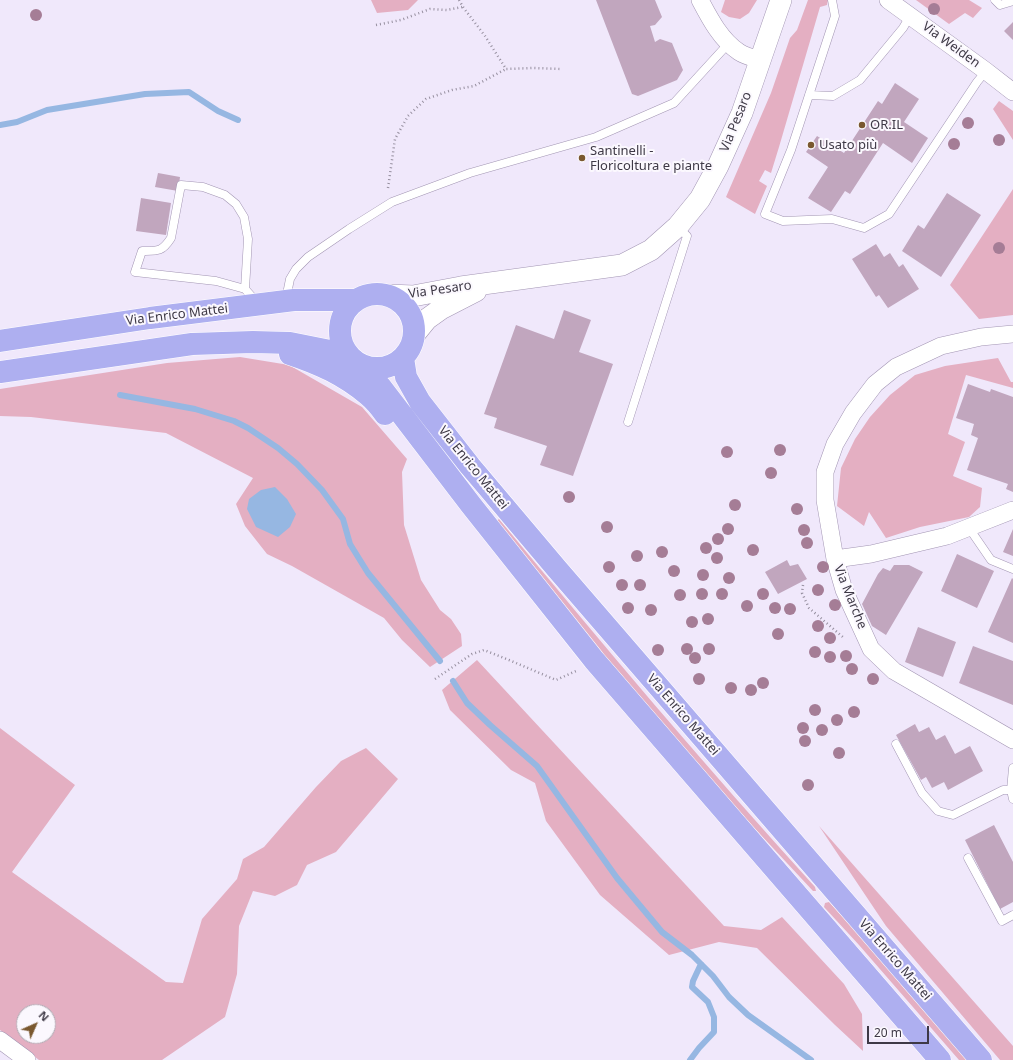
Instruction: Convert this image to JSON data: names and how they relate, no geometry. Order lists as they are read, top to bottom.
{
  "streets": {
    "main road": ["Via Enrico Mattei"],
    "street": ["Via Weiden", "Via Pesaro", "Via Marche"]
  },
  "crossings": [
    ["Via Pesaro", "Via Enrico Mattei"]
  ],
  "places": ["OR.IL", "Usato più", "Santinelli - Floricoltura e piante"],
  "scale_bar": "20 m",
  "north": "top right"
}
